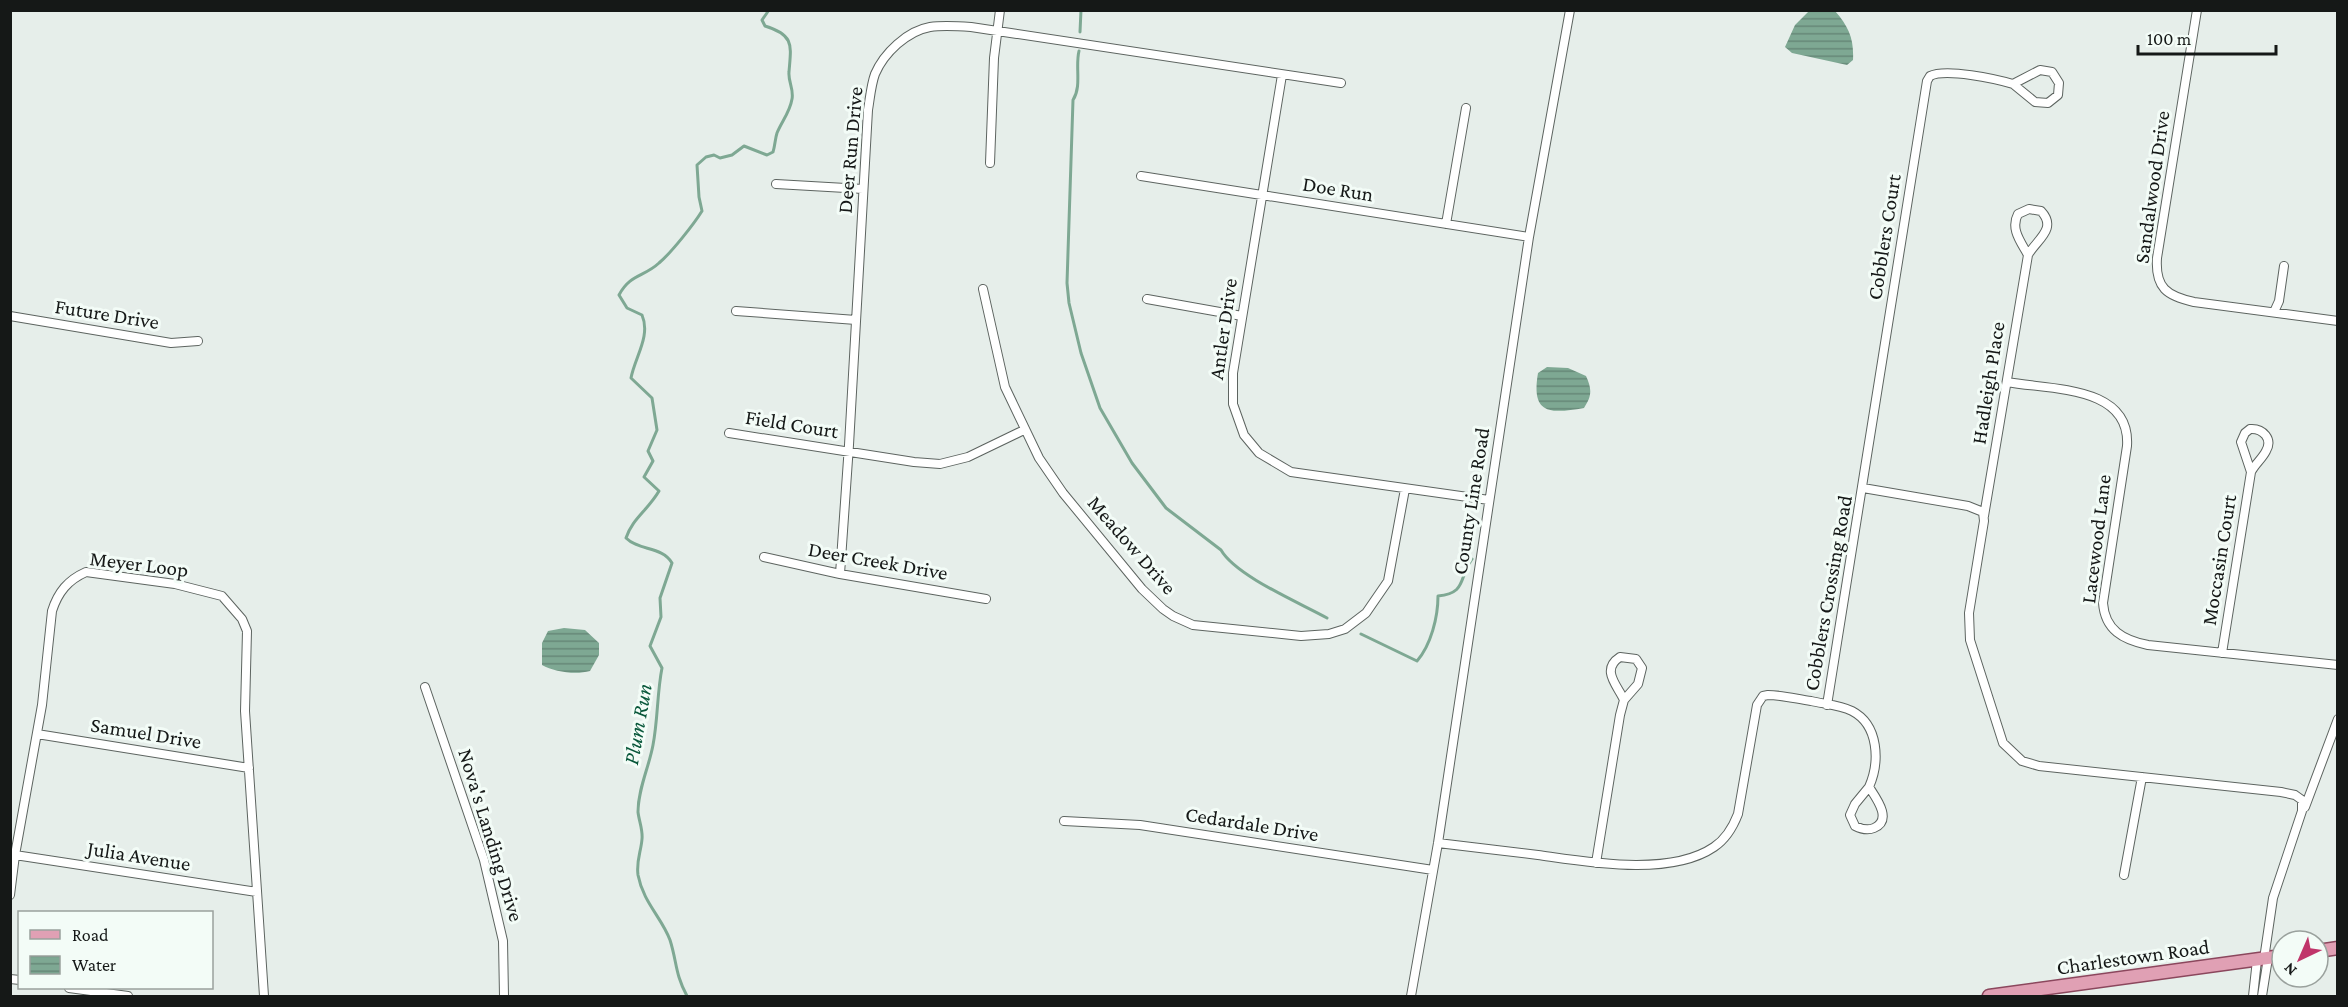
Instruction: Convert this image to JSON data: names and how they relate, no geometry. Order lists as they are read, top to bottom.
{
  "streets": {
    "main road": ["Charlestown Road"],
    "street": [
      "Deer Run Drive",
      "Sandalwood Drive",
      "Doe Run",
      "Cobblers Court",
      "Future Drive",
      "Antler Drive",
      "Hadleigh Place",
      "Field Court",
      "County Line Road",
      "Lacewood Lane",
      "Meadow Drive",
      "Moccasin Court",
      "Deer Creek Drive",
      "Meyer Loop",
      "Cobblers Crossing Road",
      "Samuel Drive",
      "Cedardale Drive",
      "Nova's Landing Drive",
      "Julia Avenue"
    ]
  },
  "crossings": [
    ["Deer Run Drive", "Antler Drive"],
    ["Deer Run Drive", "Field Court"],
    ["Deer Run Drive", "Deer Creek Drive"],
    ["Doe Run", "Antler Drive"],
    ["Doe Run", "County Line Road"],
    ["Cobblers Court", "Cobblers Crossing Road"],
    ["Antler Drive", "County Line Road"],
    ["Antler Drive", "Meadow Drive"],
    ["Hadleigh Place", "Lacewood Lane"],
    ["Hadleigh Place", "Cobblers Crossing Road"],
    ["Field Court", "Meadow Drive"],
    ["County Line Road", "Cobblers Crossing Road"],
    ["County Line Road", "Cedardale Drive"],
    ["Lacewood Lane", "Moccasin Court"],
    ["Meyer Loop", "Samuel Drive"],
    ["Meyer Loop", "Julia Avenue"]
  ],
  "water": ["Plum Run"],
  "legend": ["Road", "Water"],
  "scale_bar": "100 m",
  "north": "bottom left"
}
